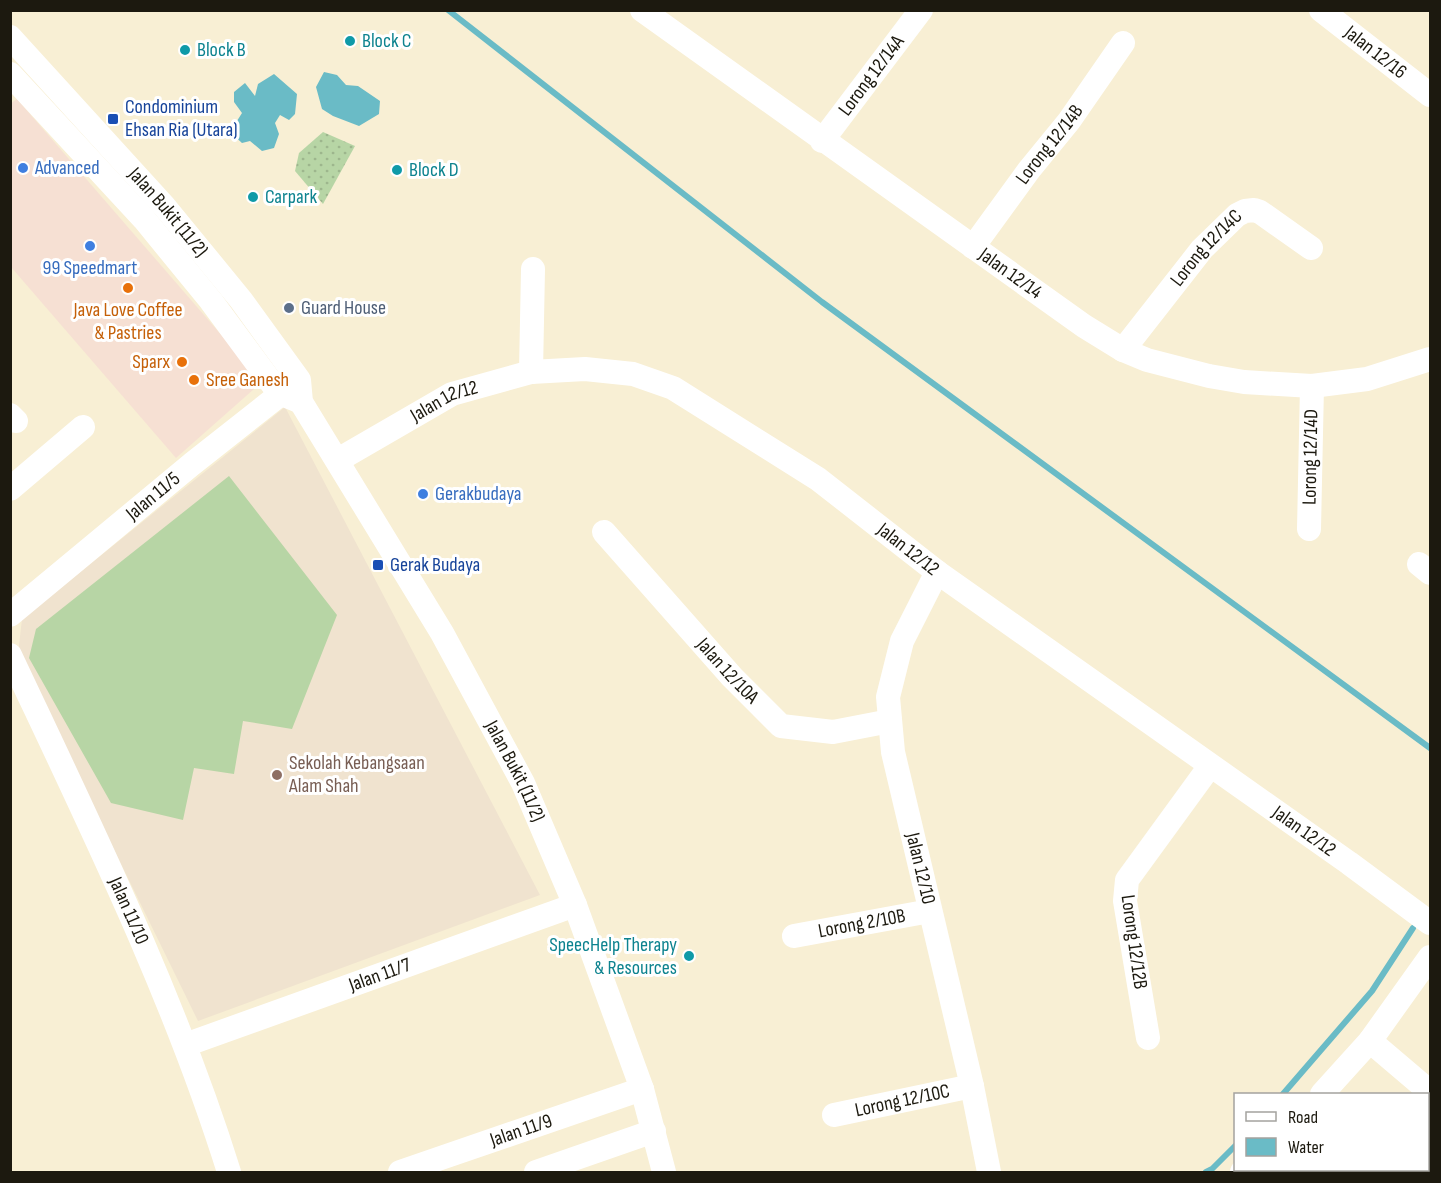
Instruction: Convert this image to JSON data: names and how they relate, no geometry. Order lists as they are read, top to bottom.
{
  "streets": {
    "street": [
      "Jalan 12/16",
      "Lorong 12/14A",
      "Lorong 12/14B",
      "Jalan Bukit (11/2)",
      "Lorong 12/14C",
      "Jalan 12/14",
      "Jalan 12/12",
      "Lorong 12/14D",
      "Jalan 11/5",
      "Jalan 12/10A",
      "Jalan 12/10",
      "Jalan 11/10",
      "Lorong 2/10B",
      "Lorong 12/12B",
      "Jalan 11/7",
      "Lorong 12/10C",
      "Jalan 11/9"
    ]
  },
  "crossings": [
    ["Lorong 12/14A", "Jalan 12/14"],
    ["Lorong 12/14B", "Jalan 12/14"],
    ["Jalan Bukit (11/2)", "Jalan 12/12"],
    ["Jalan Bukit (11/2)", "Jalan 11/5"],
    ["Jalan Bukit (11/2)", "Jalan 11/7"],
    ["Jalan Bukit (11/2)", "Jalan 11/9"],
    ["Lorong 12/14C", "Jalan 12/14"],
    ["Jalan 12/14", "Lorong 12/14D"],
    ["Jalan 12/12", "Jalan 12/10"],
    ["Jalan 12/12", "Lorong 12/12B"],
    ["Jalan 12/10A", "Jalan 12/10"],
    ["Jalan 12/10", "Lorong 2/10B"],
    ["Jalan 12/10", "Lorong 12/10C"],
    ["Jalan 11/10", "Jalan 11/7"]
  ],
  "places": {
    "other": [
      "Block C",
      "Block B",
      "Advanced",
      "Block D",
      "Carpark",
      "99 Speedmart",
      "Java Love Coffee & Pastries",
      "Guard House",
      "Sparx",
      "Sree Ganesh",
      "Gerakbudaya",
      "Sekolah Kebangsaan Alam Shah",
      "SpeecHelp Therapy & Resources"
    ],
    "transit": ["Condominium Ehsan Ria (Utara)", "Gerak Budaya"]
  },
  "legend": ["Road", "Water"]
}
